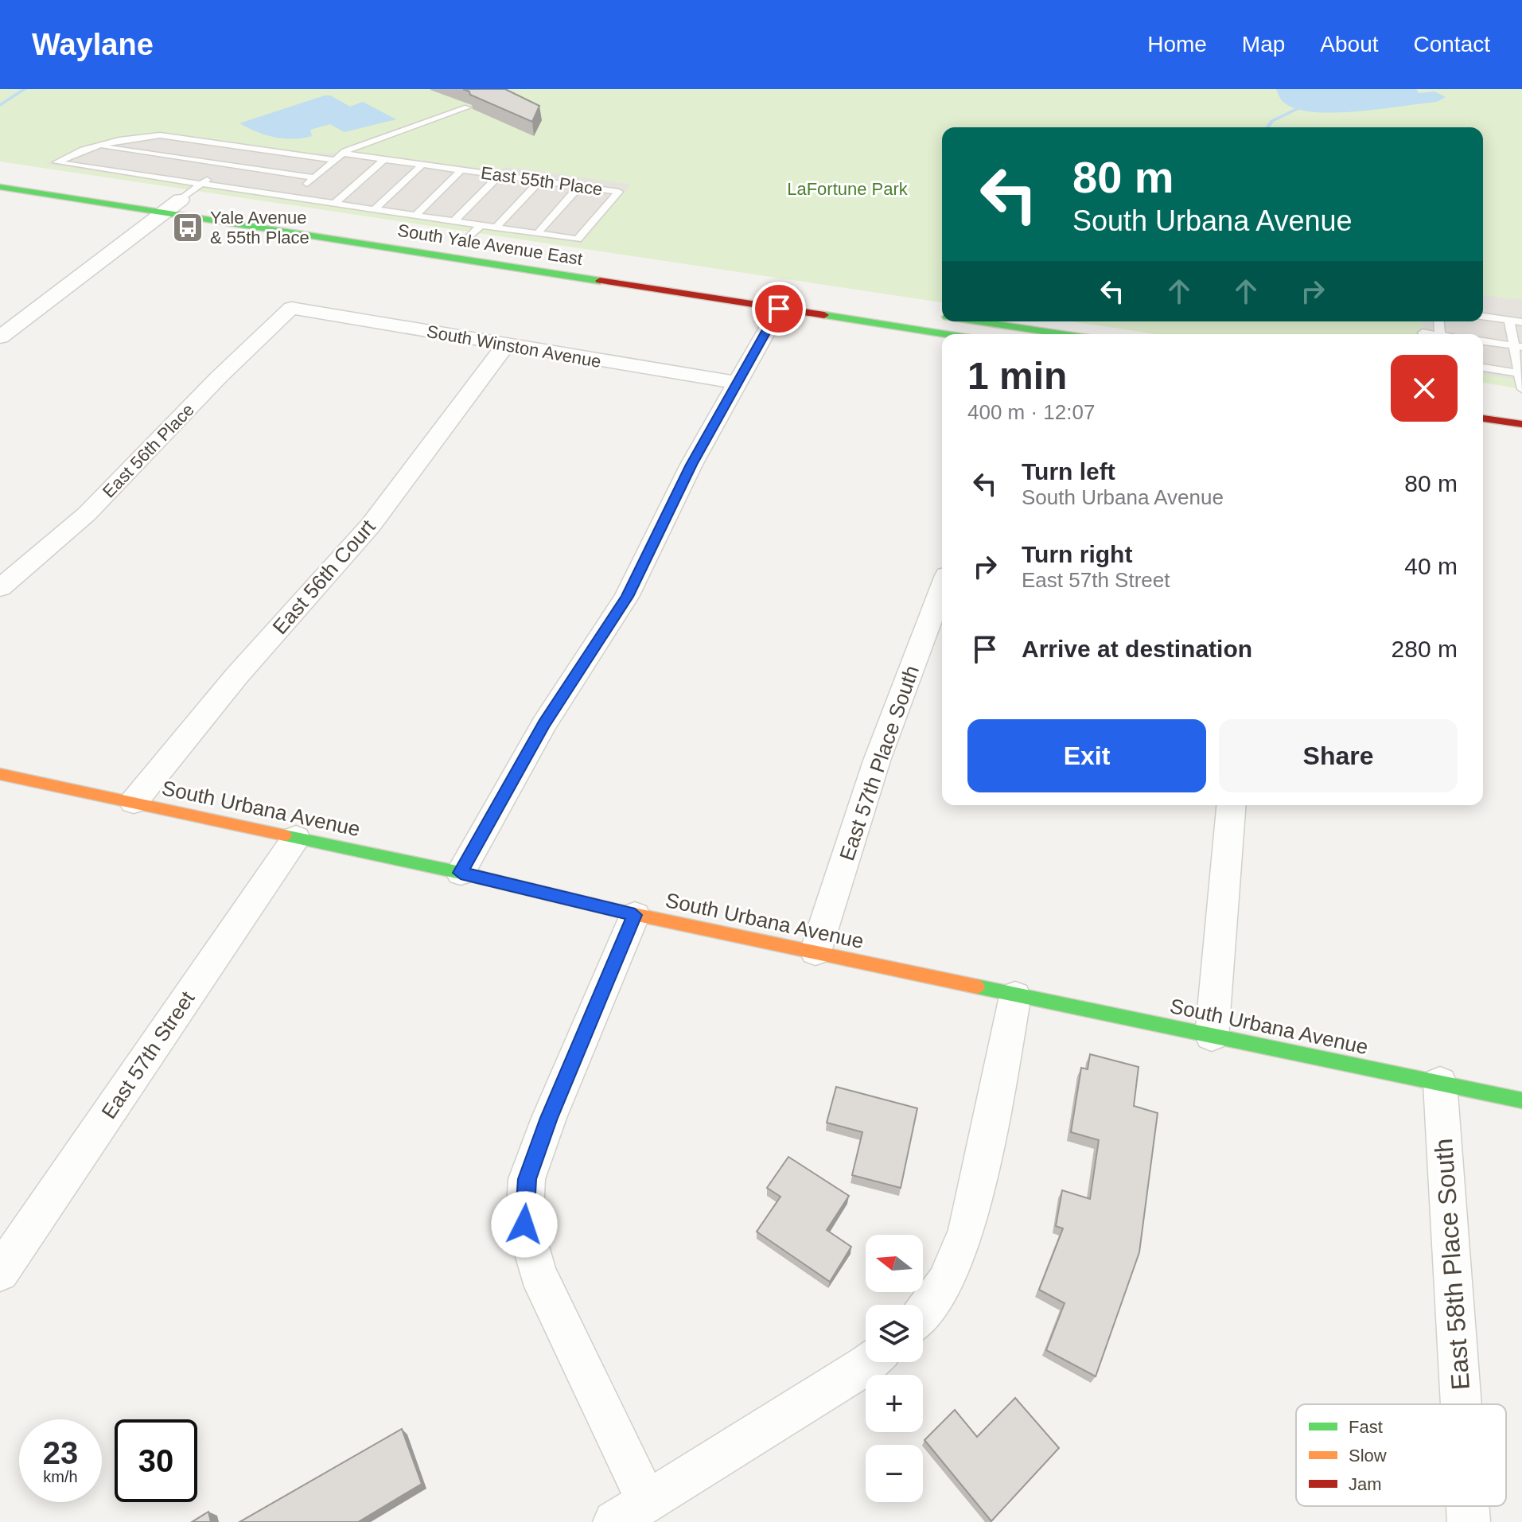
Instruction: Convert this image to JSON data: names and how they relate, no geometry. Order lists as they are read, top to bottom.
{
  "streets": {
    "main road": ["South Yale Avenue East", "South Urbana Avenue"],
    "street": [
      "South Winston Avenue",
      "East 56th Place",
      "East 56th Court",
      "East 57th Place South",
      "East 57th Street",
      "East 58th Place South"
    ],
    "lane": ["East 55th Place"]
  },
  "crossings": [
    ["South Winston Avenue", "East 56th Place"],
    ["South Winston Avenue", "East 56th Court"],
    ["East 56th Court", "South Urbana Avenue"],
    ["East 57th Place South", "South Urbana Avenue"],
    ["South Urbana Avenue", "East 57th Street"],
    ["South Urbana Avenue", "East 58th Place South"]
  ],
  "parks": ["LaFortune Park"],
  "places": {
    "bus stop": ["Yale Avenue & 55th Place"]
  },
  "legend": ["Fast", "Slow", "Jam"],
  "north": "left",
  "page": {
    "header": "Waylane",
    "nav": [
      "Home",
      "Map",
      "About",
      "Contact"
    ],
    "turn": ["80 m", "South Urbana Avenue"],
    "heading": ["1 min", "400 m · 12:07"],
    "list": [
      {
        "name": "Turn left",
        "note": "South Urbana Avenue",
        "value": "80 m"
      },
      {
        "name": "Turn right",
        "note": "East 57th Street",
        "value": "40 m"
      },
      {
        "name": "Arrive at destination",
        "value": "280 m"
      }
    ],
    "buttons": ["Exit", "Share"],
    "map_buttons": ["+", "−"],
    "speed": "23 km/h",
    "limit": "30"
  }
}
